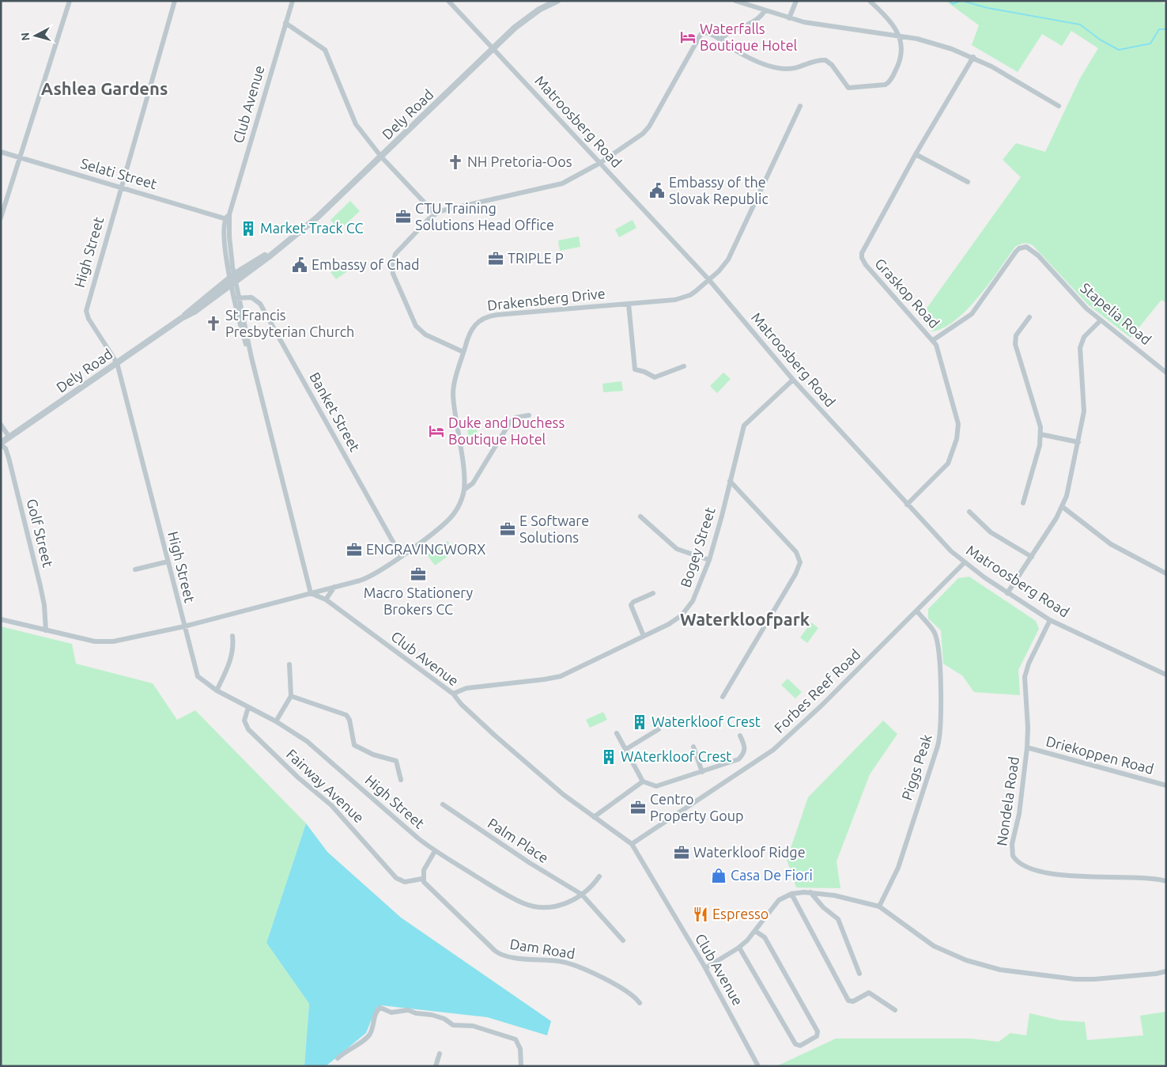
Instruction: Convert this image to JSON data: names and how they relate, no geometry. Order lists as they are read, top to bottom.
{
  "streets": {
    "street": [
      "Club Avenue",
      "Dely Road",
      "Matroosberg Road",
      "Selati Street",
      "High Street",
      "Graskop Road",
      "Drakensberg Drive",
      "Stapelia Road",
      "Banket Street",
      "Golf Street",
      "Bogey Street",
      "Forbes Reef Road",
      "Driekoppen Road",
      "Piggs Peak",
      "Fairway Avenue",
      "Nondela Road",
      "Palm Place",
      "Dam Road"
    ]
  },
  "crossings": [
    ["Club Avenue", "Dely Road"],
    ["Club Avenue", "Selati Street"],
    ["Club Avenue", "Drakensberg Drive"],
    ["Club Avenue", "Banket Street"],
    ["Club Avenue", "Bogey Street"],
    ["Club Avenue", "Forbes Reef Road"],
    ["Dely Road", "Matroosberg Road"],
    ["Dely Road", "High Street"],
    ["Dely Road", "Golf Street"],
    ["Matroosberg Road", "Graskop Road"],
    ["Matroosberg Road", "Drakensberg Drive"],
    ["Matroosberg Road", "Bogey Street"],
    ["Matroosberg Road", "Forbes Reef Road"],
    ["Matroosberg Road", "Nondela Road"],
    ["Selati Street", "High Street"],
    ["High Street", "Drakensberg Drive"],
    ["High Street", "Fairway Avenue"],
    ["High Street", "Palm Place"],
    ["Graskop Road", "Stapelia Road"],
    ["Drakensberg Drive", "Banket Street"],
    ["Drakensberg Drive", "Golf Street"],
    ["Forbes Reef Road", "Piggs Peak"],
    ["Driekoppen Road", "Nondela Road"],
    ["Fairway Avenue", "Dam Road"]
  ],
  "districts": ["Ashlea Gardens", "Waterkloofpark"],
  "places": {
    "hotel": ["Waterfalls Boutique Hotel", "Duke and Duchess Boutique Hotel"],
    "church": ["NH Pretoria-Oos", "St Francis Presbyterian Church"],
    "public building": ["Embassy of the Slovak Republic", "Embassy of Chad"],
    "office": [
      "CTU Training Solutions Head Office",
      "TRIPLE P",
      "E Software Solutions",
      "ENGRAVINGWORX",
      "Macro Stationery Brokers CC",
      "Centro Property Goup",
      "Waterkloof Ridge"
    ],
    "building": ["Market Track CC", "Waterkloof Crest", "WAterkloof Crest"],
    "shop": ["Casa De Fiori"],
    "restaurant": ["Espresso"]
  },
  "north": "left"
}
